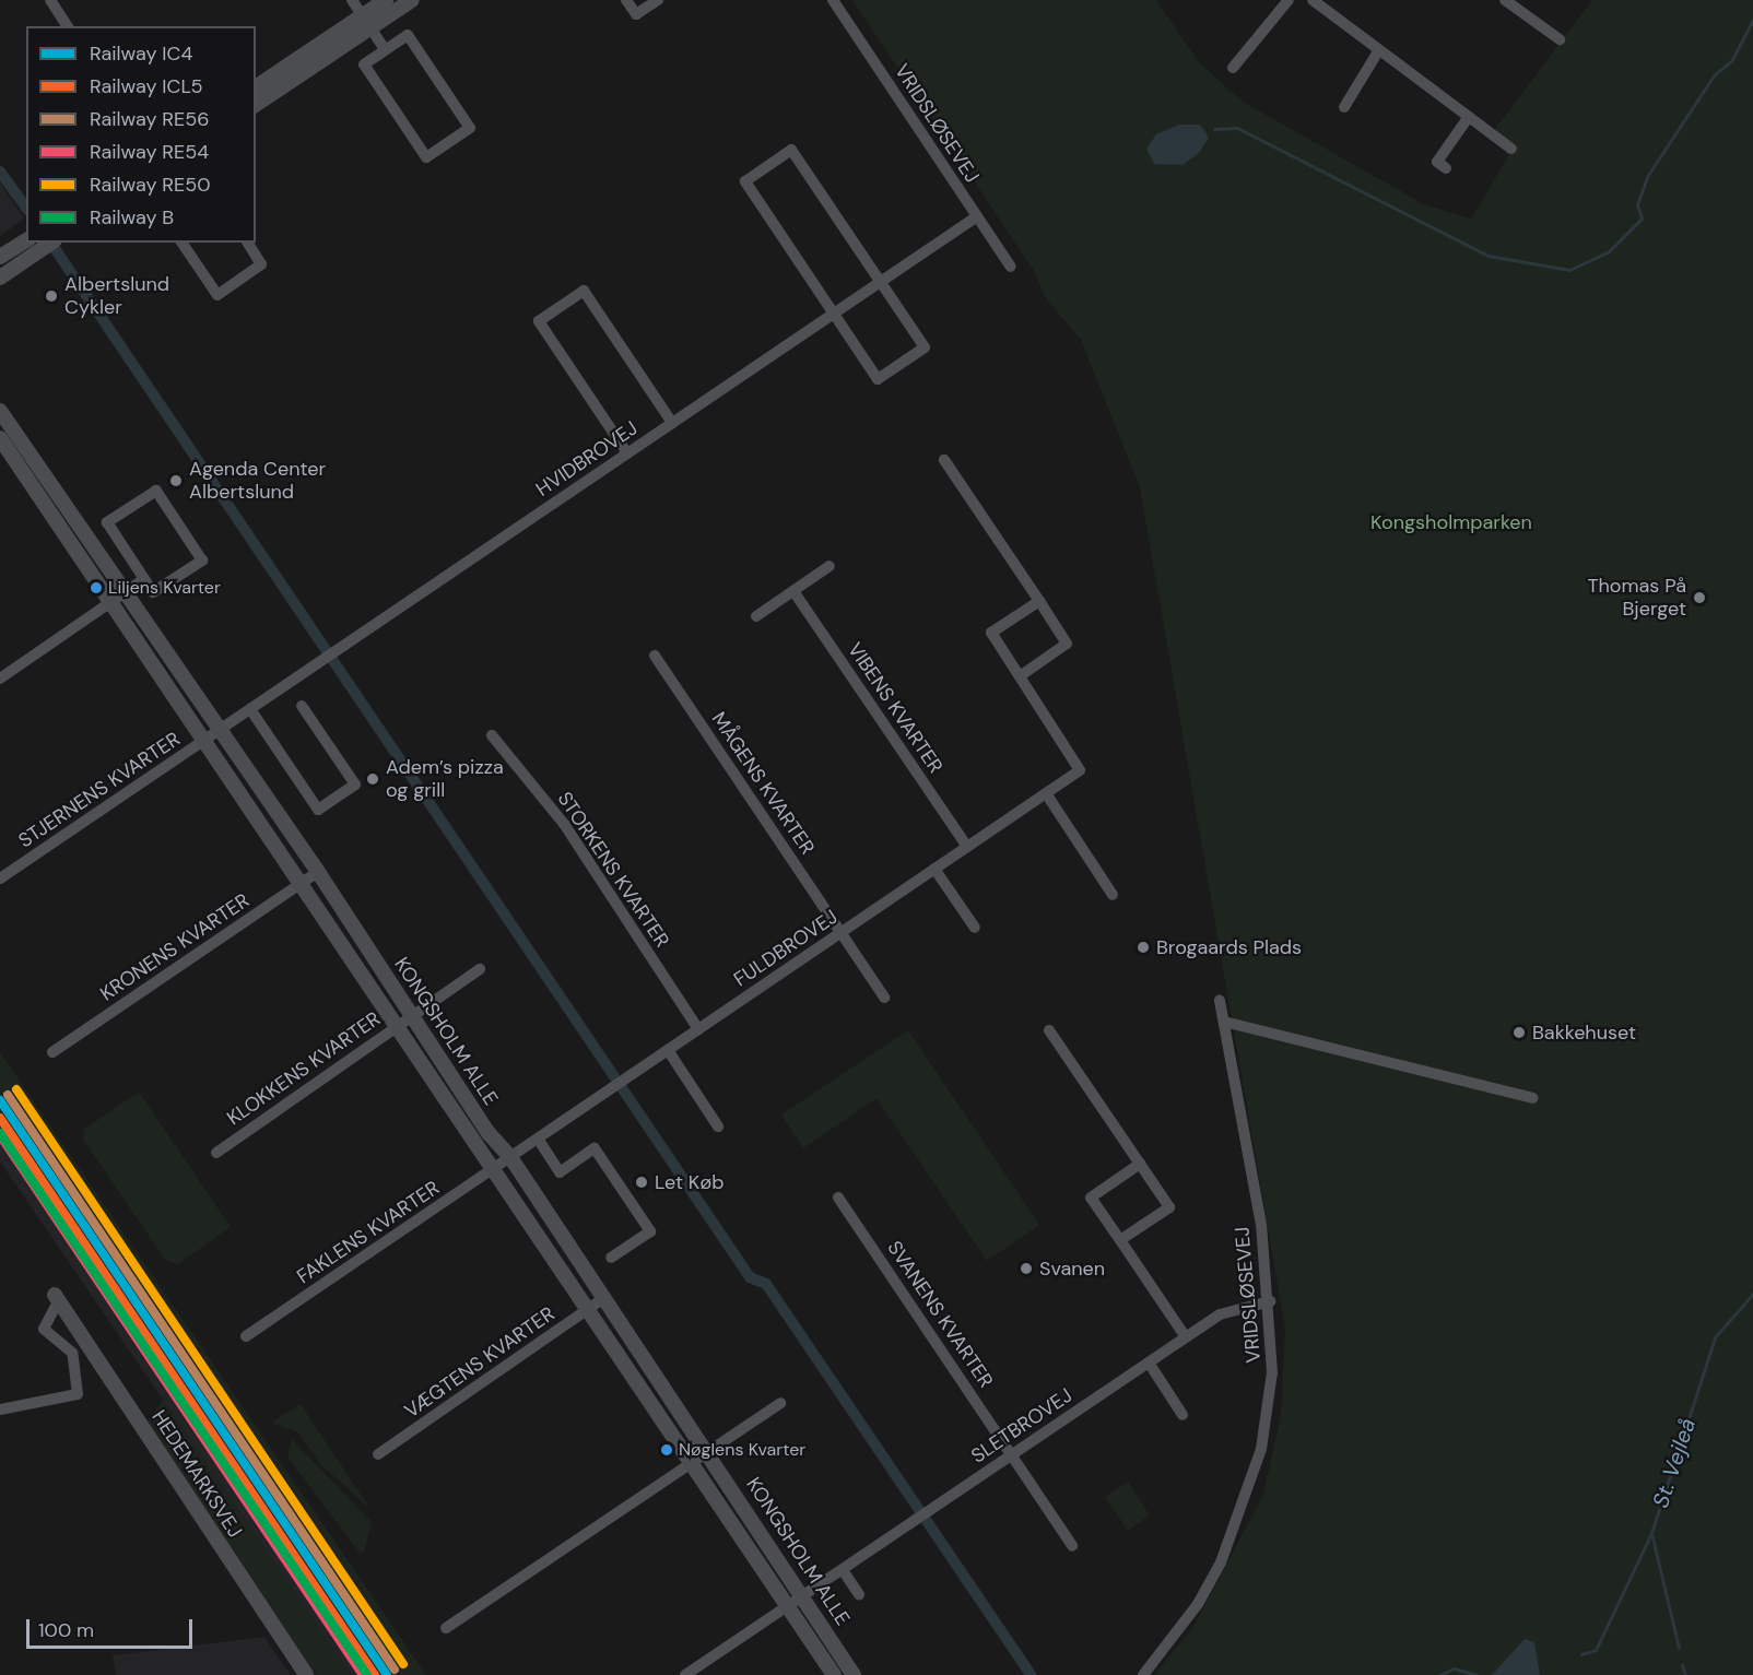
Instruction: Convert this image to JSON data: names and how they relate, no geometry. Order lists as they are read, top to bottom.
{
  "streets": {
    "street": [
      "VRIDSLØSEVEJ",
      "HVIDBROVEJ",
      "VIBENS KVARTER",
      "MÅGENS KVARTER",
      "STJERNENS KVARTER",
      "STORKENS KVARTER",
      "KRONENS KVARTER",
      "FULDBROVEJ",
      "KONGSHOLM ALLE",
      "KLOKKENS KVARTER",
      "FAKLENS KVARTER",
      "SVANENS KVARTER",
      "VÆGTENS KVARTER",
      "SLETBROVEJ",
      "HEDEMARKSVEJ"
    ]
  },
  "crossings": [
    ["VRIDSLØSEVEJ", "HVIDBROVEJ"],
    ["VRIDSLØSEVEJ", "SLETBROVEJ"],
    ["HVIDBROVEJ", "STJERNENS KVARTER"],
    ["HVIDBROVEJ", "KONGSHOLM ALLE"],
    ["VIBENS KVARTER", "FULDBROVEJ"],
    ["MÅGENS KVARTER", "FULDBROVEJ"],
    ["STJERNENS KVARTER", "KONGSHOLM ALLE"],
    ["STORKENS KVARTER", "FULDBROVEJ"],
    ["KRONENS KVARTER", "KONGSHOLM ALLE"],
    ["FULDBROVEJ", "KONGSHOLM ALLE"],
    ["FULDBROVEJ", "FAKLENS KVARTER"],
    ["KONGSHOLM ALLE", "KLOKKENS KVARTER"],
    ["KONGSHOLM ALLE", "FAKLENS KVARTER"],
    ["KONGSHOLM ALLE", "VÆGTENS KVARTER"],
    ["KONGSHOLM ALLE", "SLETBROVEJ"],
    ["SVANENS KVARTER", "SLETBROVEJ"]
  ],
  "water": ["St. Vejleå"],
  "parks": ["Kongsholmparken"],
  "places": [
    "Albertslund Cykler",
    "Agenda Center Albertslund",
    "Liljens Kvarter",
    "Thomas På Bjerget",
    "Adem’s pizza og grill",
    "Brogaards Plads",
    "Bakkehuset",
    "Let Køb",
    "Svanen",
    "Nøglens Kvarter"
  ],
  "lines": [
    "rail line RE50",
    "rail line RE56",
    "rail line IC4",
    "rail line ICL5",
    "rail line B",
    "rail line RE54"
  ],
  "legend": [
    "Railway IC4",
    "Railway ICL5",
    "Railway RE56",
    "Railway RE54",
    "Railway RE50",
    "Railway B"
  ],
  "scale_bar": "100 m"
}
